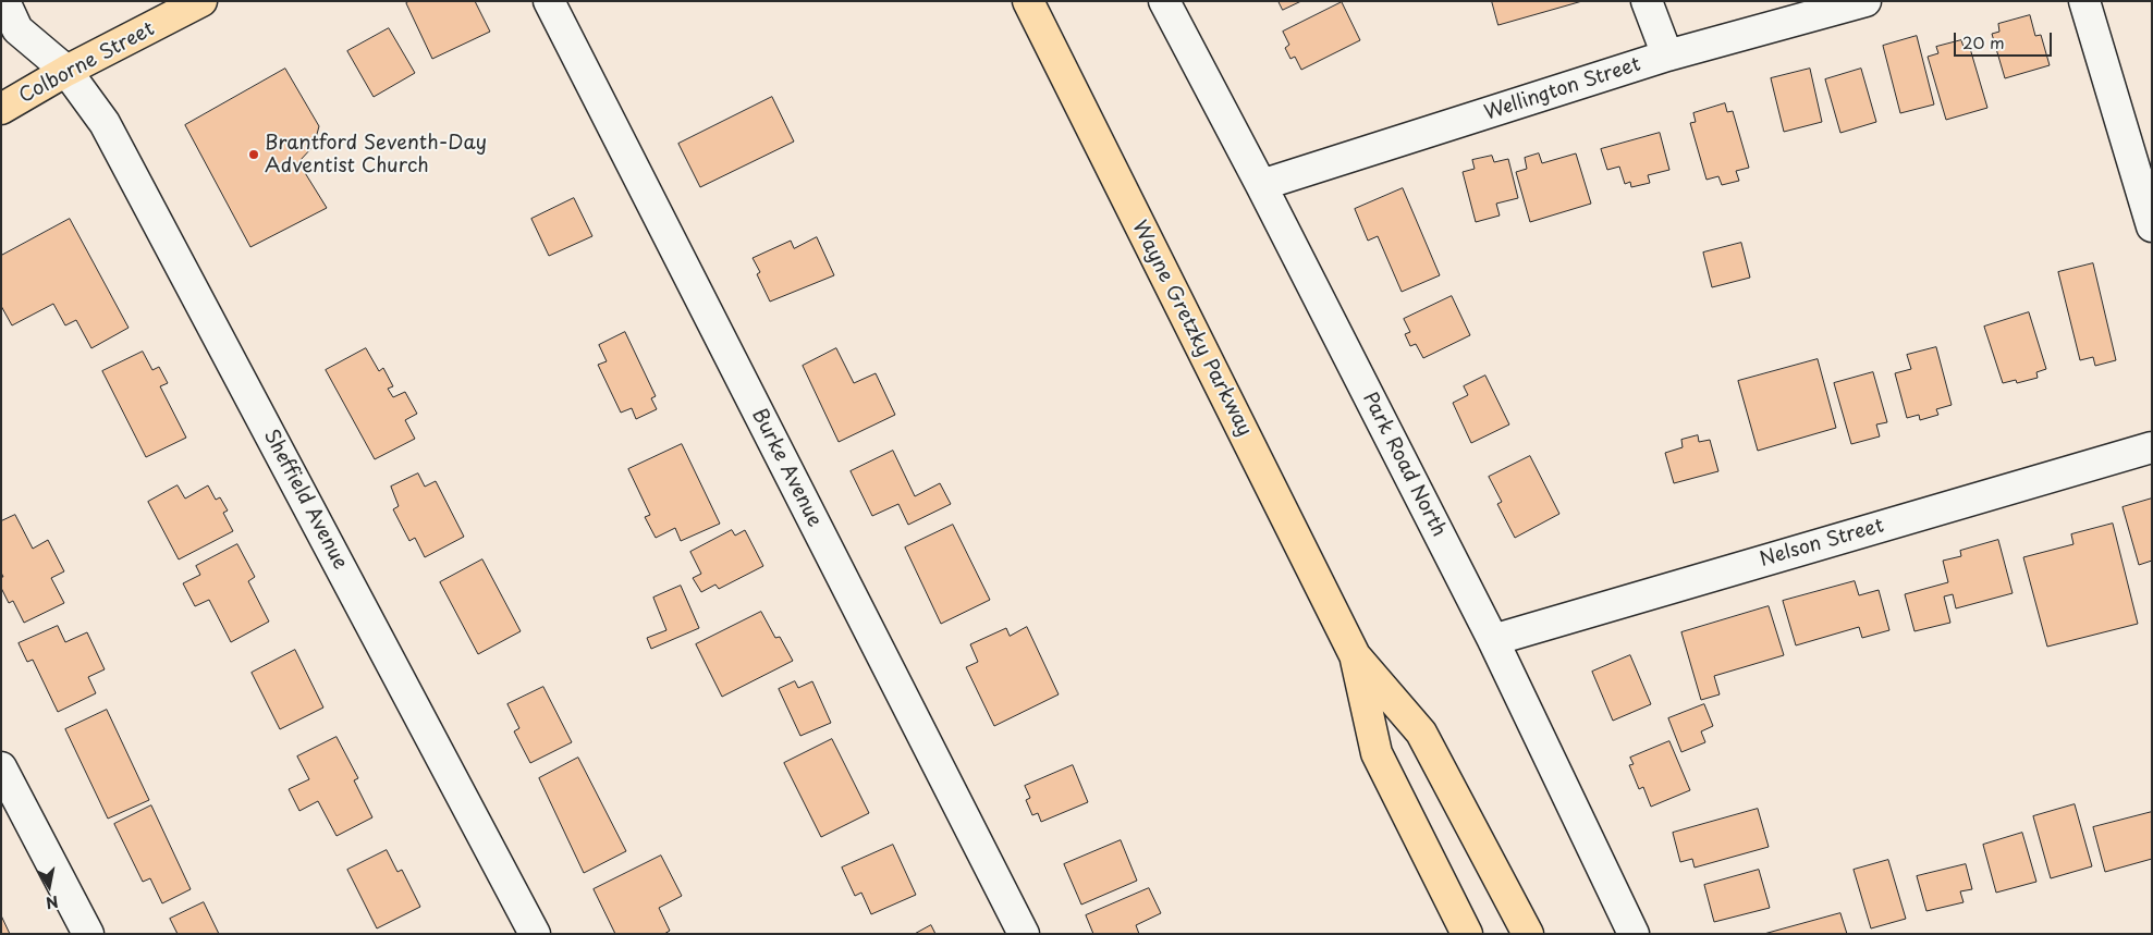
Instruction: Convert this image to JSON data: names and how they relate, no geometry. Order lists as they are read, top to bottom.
{
  "streets": {
    "main road": ["Colborne Street", "Wayne Gretzky Parkway"],
    "street": [
      "Wellington Street",
      "Park Road North",
      "Burke Avenue",
      "Sheffield Avenue",
      "Nelson Street"
    ]
  },
  "crossings": [
    ["Colborne Street", "Sheffield Avenue"],
    ["Wellington Street", "Park Road North"],
    ["Park Road North", "Nelson Street"]
  ],
  "places": ["Brantford Seventh-Day Adventist Church"],
  "scale_bar": "20 m",
  "north": "bottom"
}
